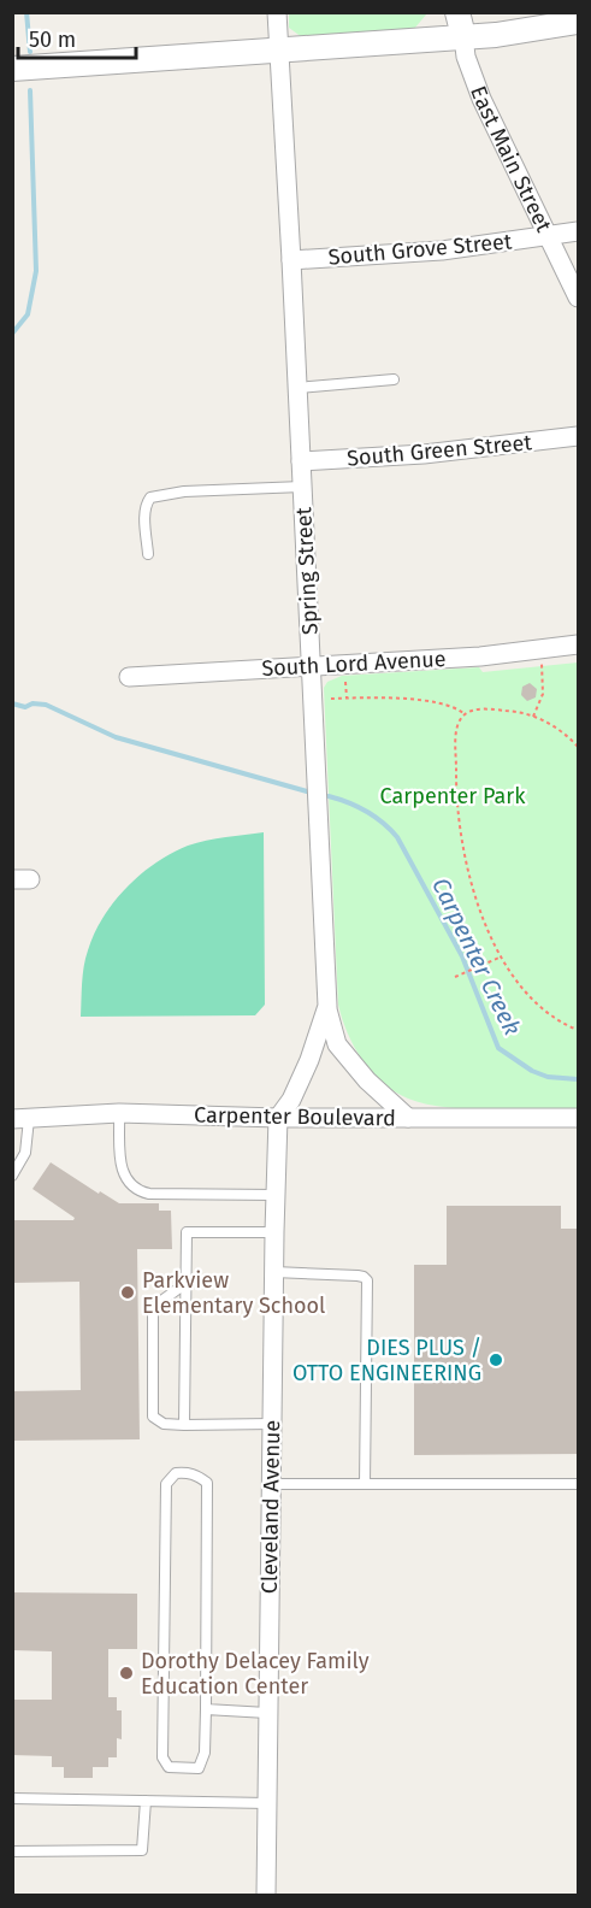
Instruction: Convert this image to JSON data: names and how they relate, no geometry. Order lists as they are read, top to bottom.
{
  "streets": {
    "street": [
      "East Main Street",
      "South Grove Street",
      "South Green Street",
      "Spring Street",
      "South Lord Avenue",
      "Carpenter Boulevard",
      "Cleveland Avenue"
    ]
  },
  "crossings": [
    ["East Main Street", "South Grove Street"],
    ["South Grove Street", "Spring Street"],
    ["South Green Street", "Spring Street"],
    ["Spring Street", "South Lord Avenue"],
    ["Spring Street", "Carpenter Boulevard"],
    ["Spring Street", "Cleveland Avenue"],
    ["Carpenter Boulevard", "Cleveland Avenue"]
  ],
  "water": ["Carpenter Creek"],
  "parks": ["Carpenter Park"],
  "places": ["Parkview Elementary School", "DIES PLUS / OTTO ENGINEERING", "Dorothy Delacey Family Education Center"],
  "scale_bar": "50 m"
}
